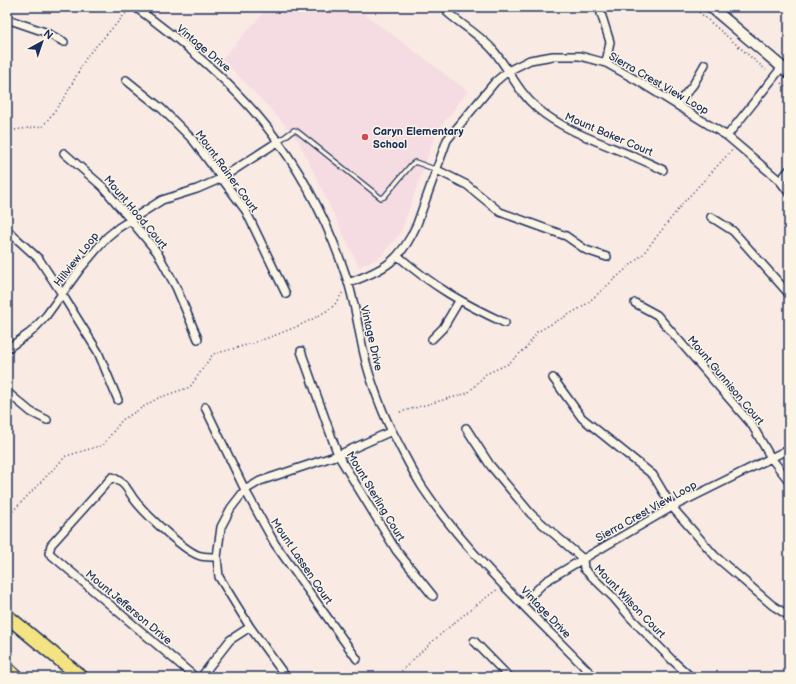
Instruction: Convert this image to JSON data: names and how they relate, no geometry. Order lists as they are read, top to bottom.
{
  "streets": {
    "street": [
      "Vintage Drive",
      "Sierra Crest View Loop",
      "Mount Baker Court",
      "Mount Rainer Court",
      "Mount Hood Court",
      "Hillview Loop",
      "Mount Gunnison Court",
      "Mount Sterling Court",
      "Mount Lassen Court",
      "Mount Wilson Court",
      "Mount Jefferson Drive"
    ]
  },
  "crossings": [
    ["Vintage Drive", "Sierra Crest View Loop"],
    ["Vintage Drive", "Hillview Loop"],
    ["Sierra Crest View Loop", "Mount Baker Court"],
    ["Sierra Crest View Loop", "Mount Gunnison Court"],
    ["Sierra Crest View Loop", "Mount Wilson Court"],
    ["Mount Rainer Court", "Hillview Loop"],
    ["Mount Hood Court", "Hillview Loop"]
  ],
  "places": ["Caryn Elementary School"],
  "north": "top right"
}
